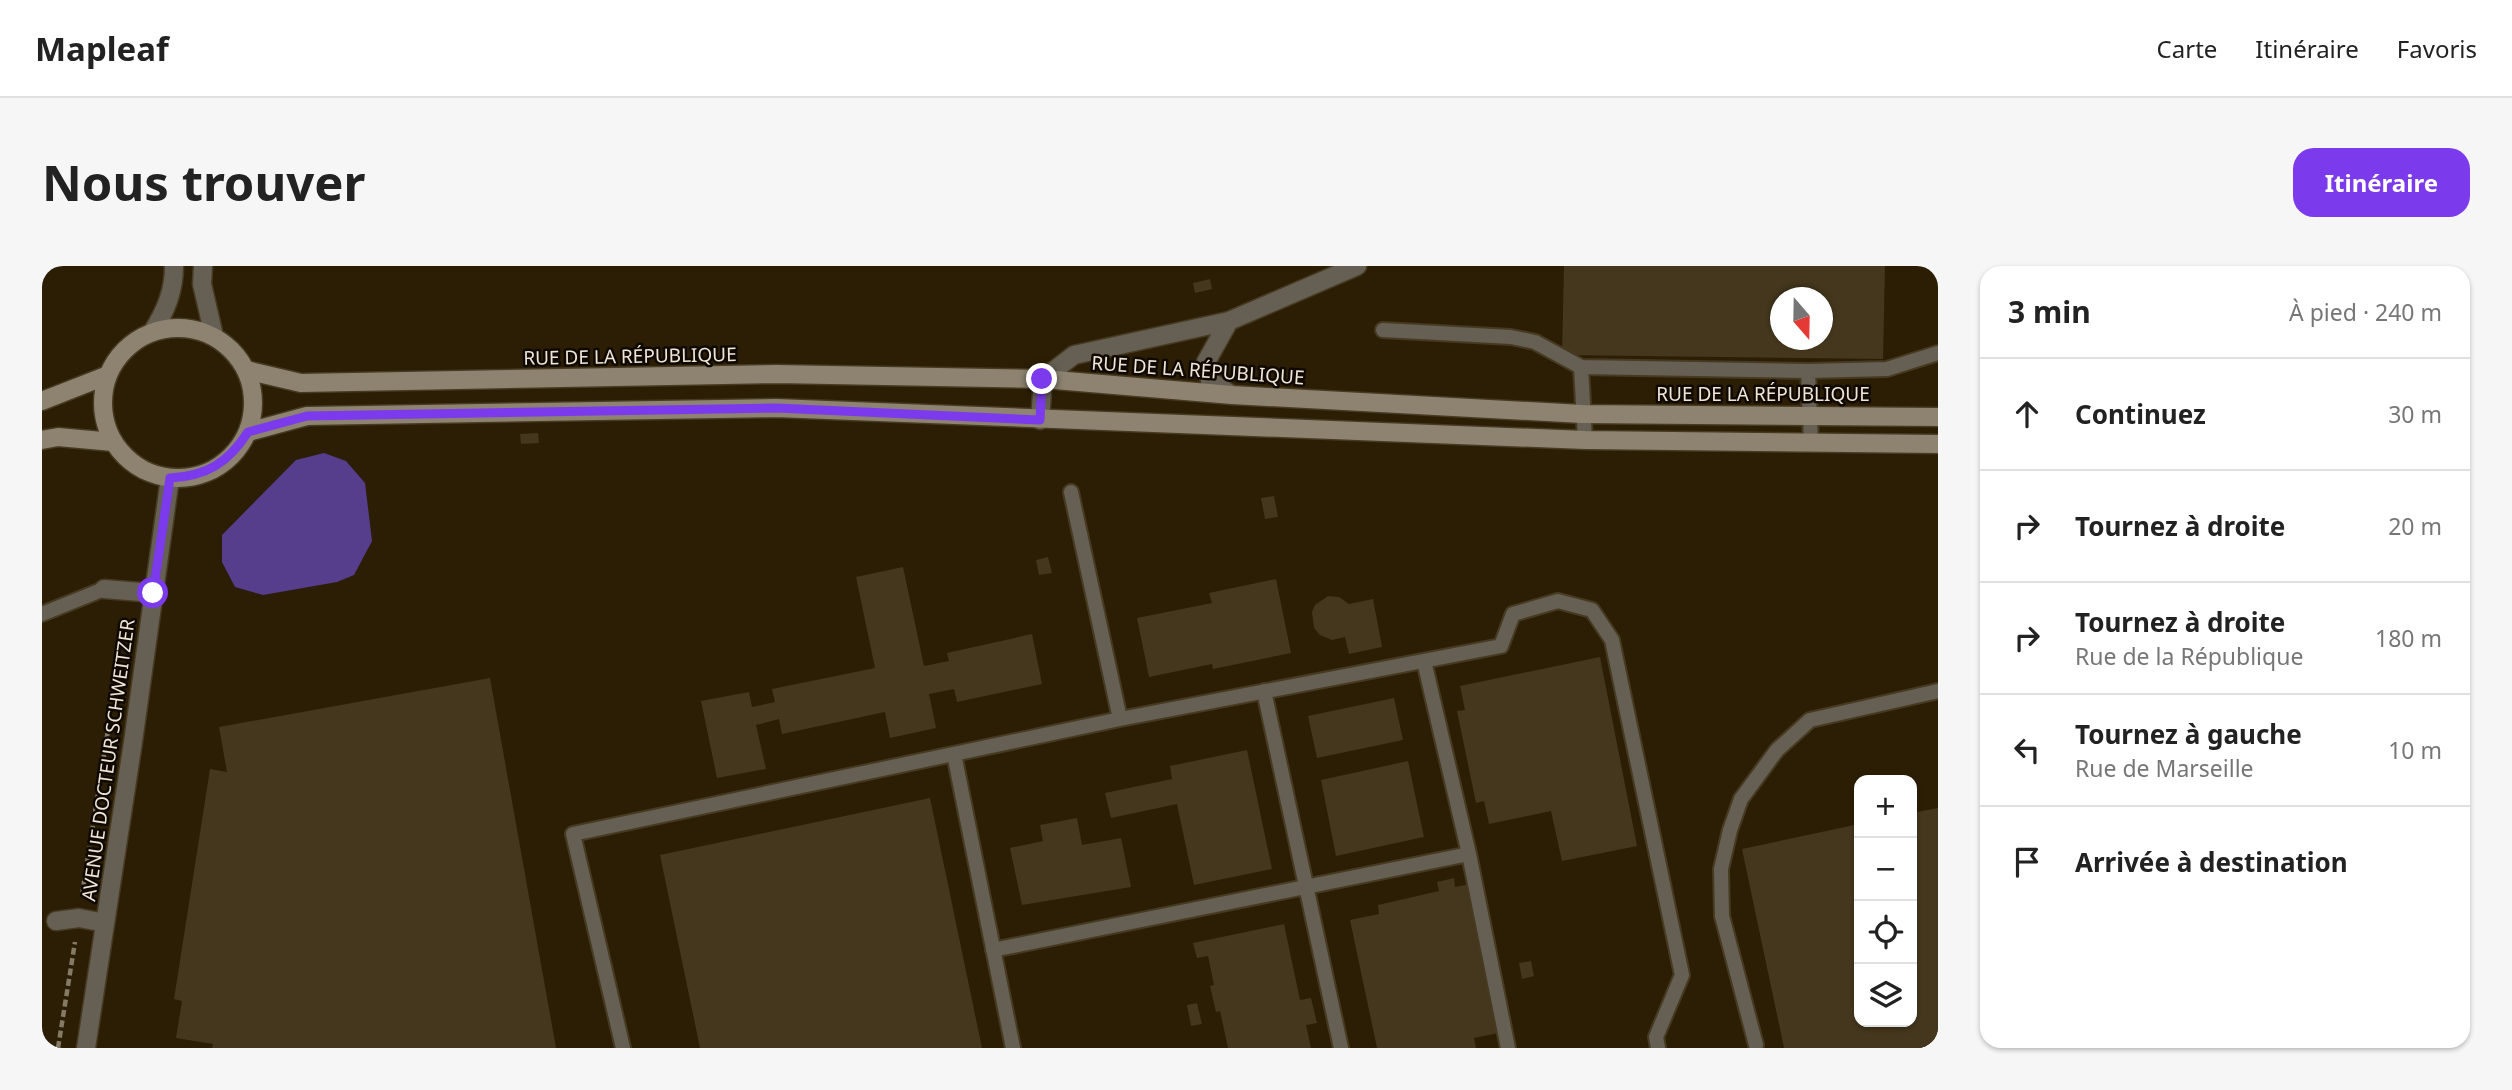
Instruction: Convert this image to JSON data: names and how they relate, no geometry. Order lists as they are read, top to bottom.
{
  "streets": {
    "main road": ["RUE DE LA RÉPUBLIQUE"],
    "street": ["AVENUE DOCTEUR SCHWEITZER"]
  },
  "crossings": [
    ["RUE DE LA RÉPUBLIQUE", "AVENUE DOCTEUR SCHWEITZER"]
  ],
  "north": "bottom",
  "page": {
    "header": "Mapleaf",
    "nav": ["Carte", "Itinéraire", "Favoris"],
    "buttons": "Itinéraire",
    "title": "Nous trouver",
    "heading": ["3 min", "À pied · 240 m"],
    "list": [
      ["Continuez", "30 m"],
      ["Tournez à droite", "20 m"],
      ["Tournez à droite", "Rue de la République", "180 m"],
      ["Tournez à gauche", "Rue de Marseille", "10 m"],
      "Arrivée à destination"
    ],
    "map_buttons": ["+", "−"]
  }
}
